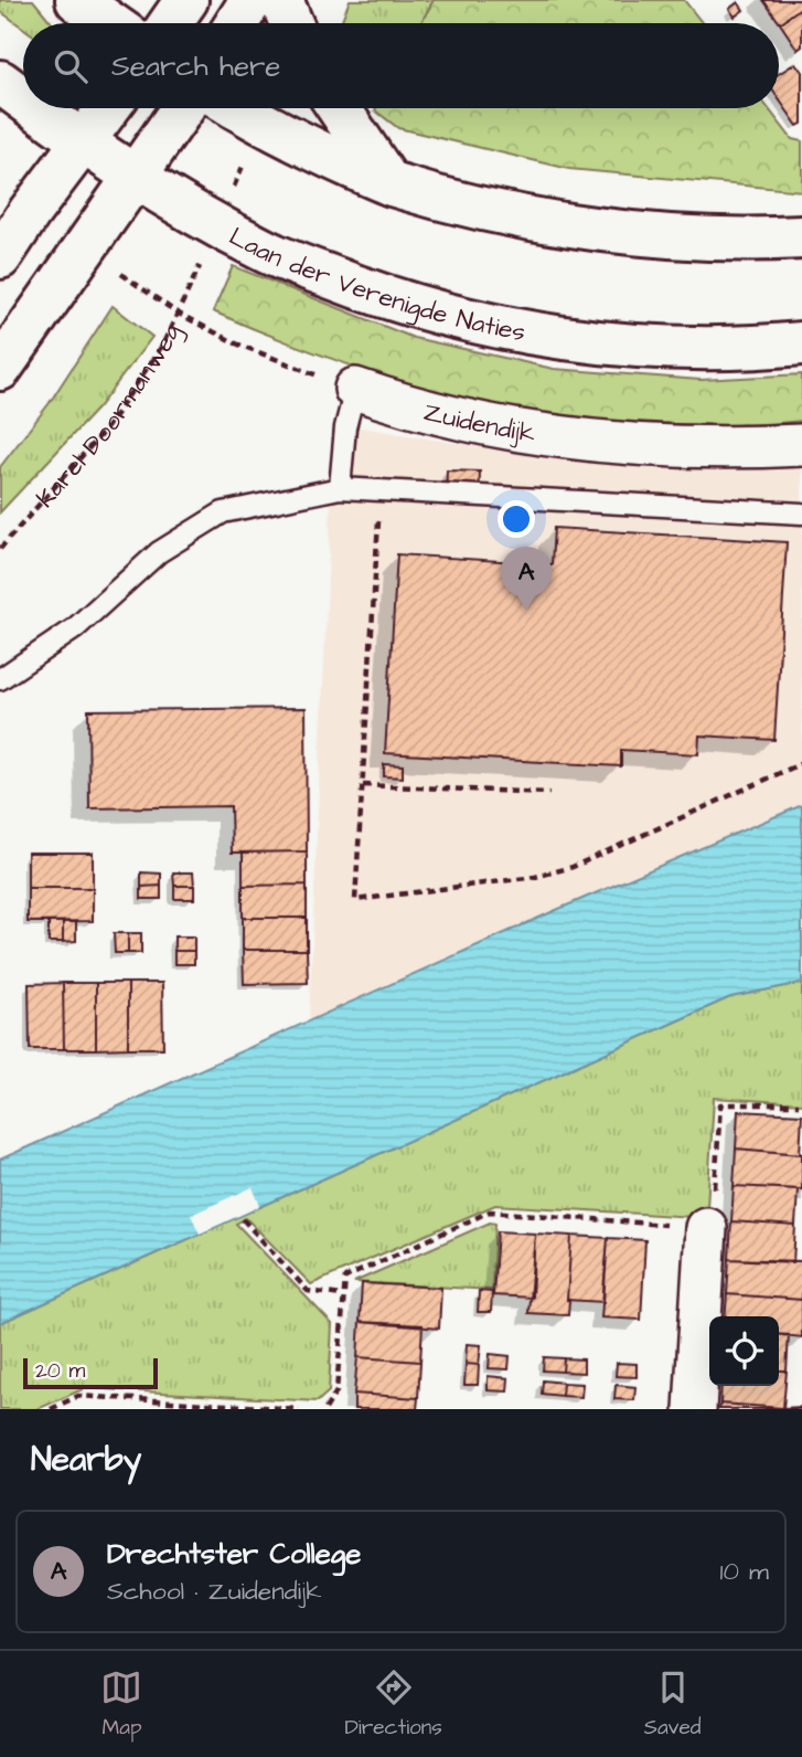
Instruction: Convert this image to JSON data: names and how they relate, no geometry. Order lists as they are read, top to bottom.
{
  "streets": {
    "main road": ["Laan der Verenigde Naties"],
    "street": ["Zuidendijk"],
    "path": ["Karel Doormanweg"]
  },
  "crossings": [
    ["Karel Doormanweg", "Zuidendijk"]
  ],
  "scale_bar": "20 m",
  "page": {
    "search": "Search here",
    "pins": "A",
    "scale": "20 m",
    "heading": "Nearby",
    "list": [
      {
        "mark": "A",
        "name": "Drechtster College",
        "note": "School · Zuidendijk",
        "value": "10 m"
      }
    ],
    "nav": ["Map", "Directions", "Saved"]
  }
}
